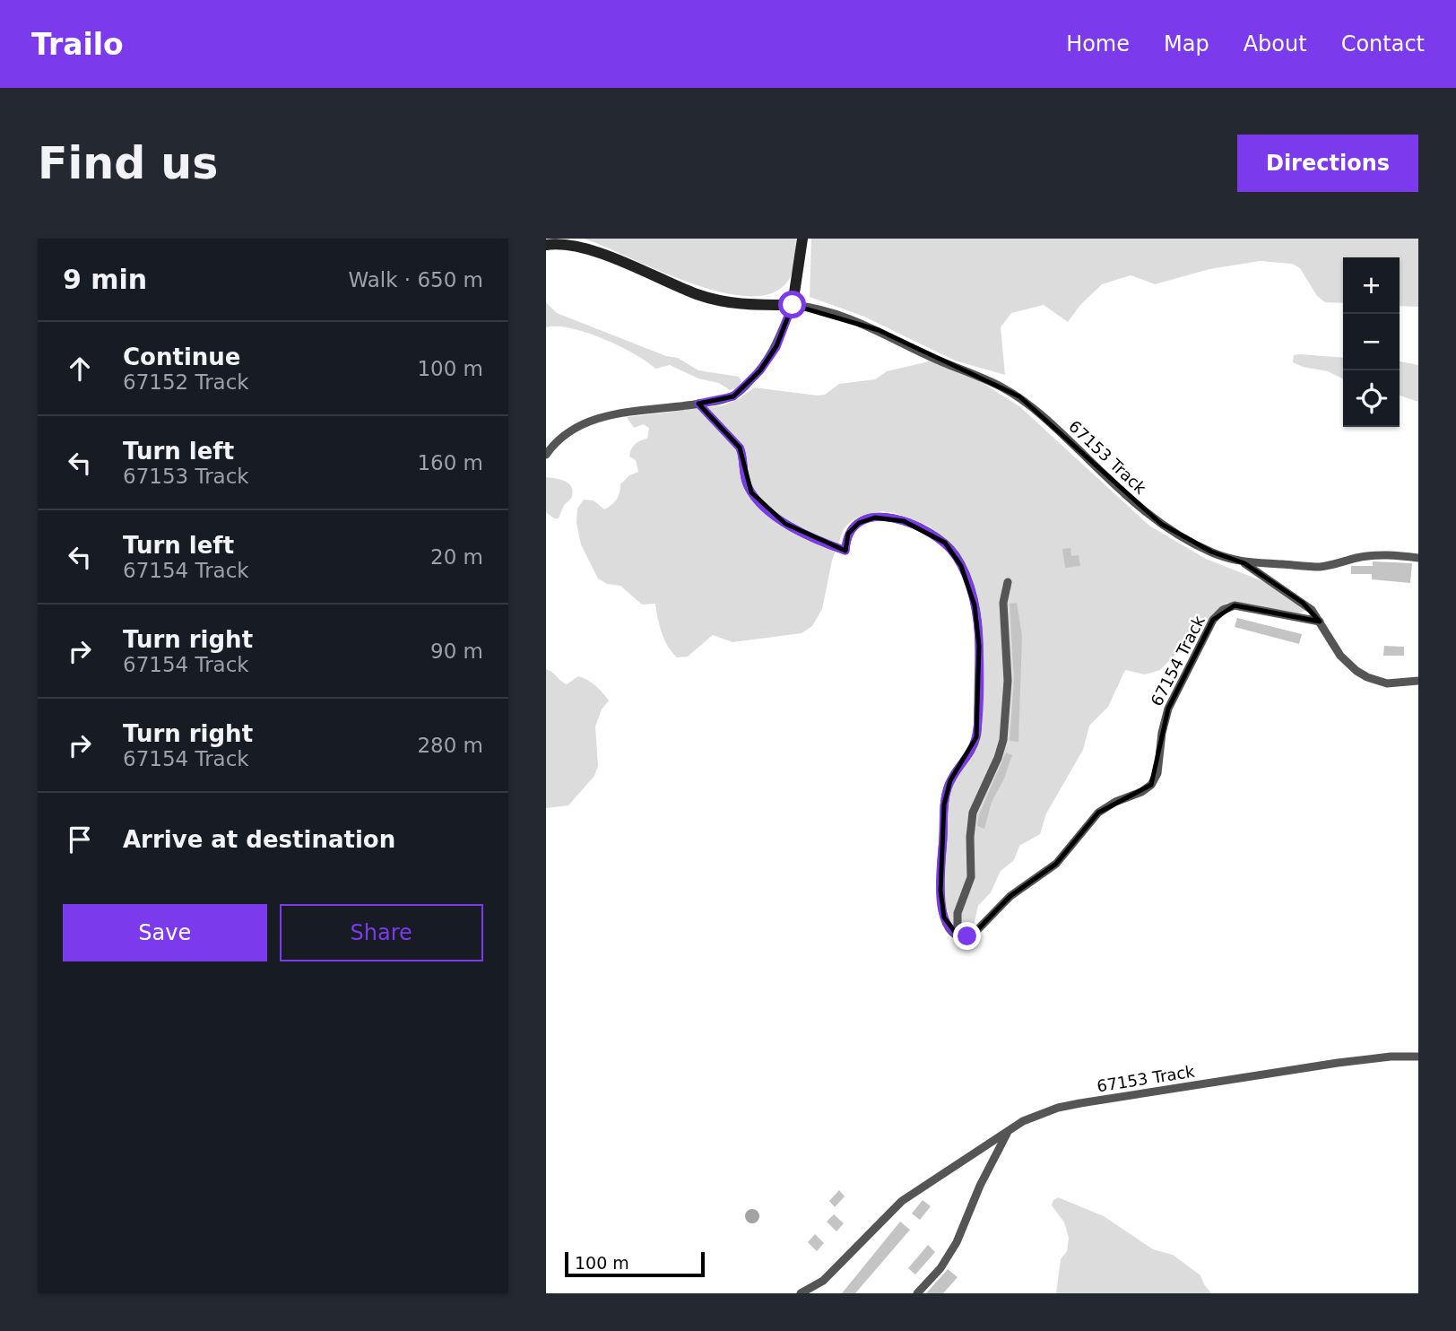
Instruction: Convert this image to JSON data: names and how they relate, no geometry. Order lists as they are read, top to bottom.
{
  "streets": {
    "street": ["67153 Track", "67154 Track"]
  },
  "scale_bar": "100 m",
  "page": {
    "header": "Trailo",
    "nav": [
      "Home",
      "Map",
      "About",
      "Contact"
    ],
    "buttons": [
      "Directions",
      ["Save", "Share"]
    ],
    "title": "Find us",
    "heading": ["9 min", "Walk · 650 m"],
    "map_buttons": ["+", "−"],
    "list": [
      ["Continue", "67152 Track", "100 m"],
      ["Turn left", "67153 Track", "160 m"],
      ["Turn left", "67154 Track", "20 m"],
      ["Turn right", "67154 Track", "90 m"],
      ["Turn right", "67154 Track", "280 m"],
      "Arrive at destination"
    ],
    "scale": "100 m"
  }
}
